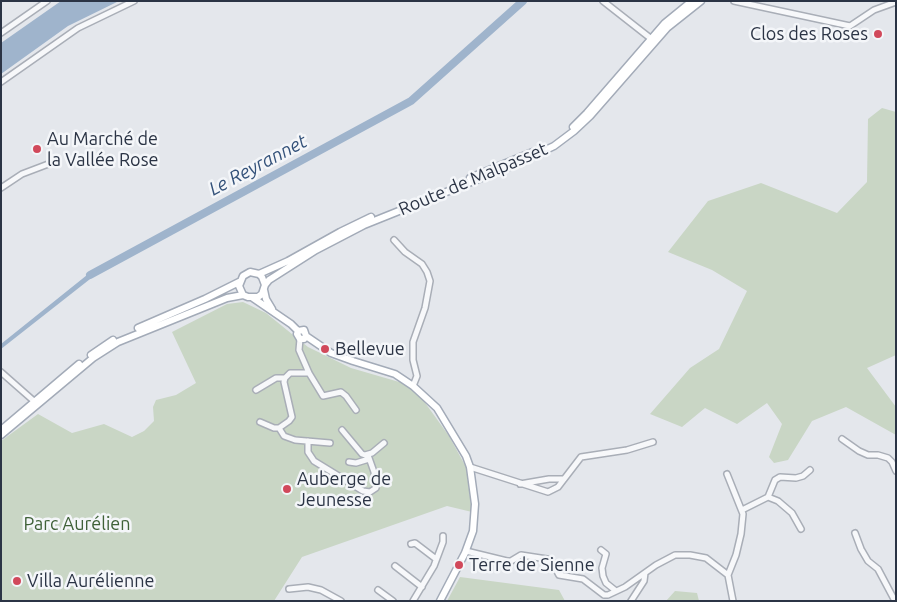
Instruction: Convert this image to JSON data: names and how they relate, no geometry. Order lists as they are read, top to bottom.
{
  "streets": {
    "main road": ["Route de Malpasset"]
  },
  "water": ["Le Reyrannet"],
  "parks": ["Parc Aurélien"],
  "places": [
    "Clos des Roses",
    "Au Marché de la Vallée Rose",
    "Bellevue",
    "Auberge de Jeunesse",
    "Terre de Sienne",
    "Villa Aurélienne"
  ]
}
